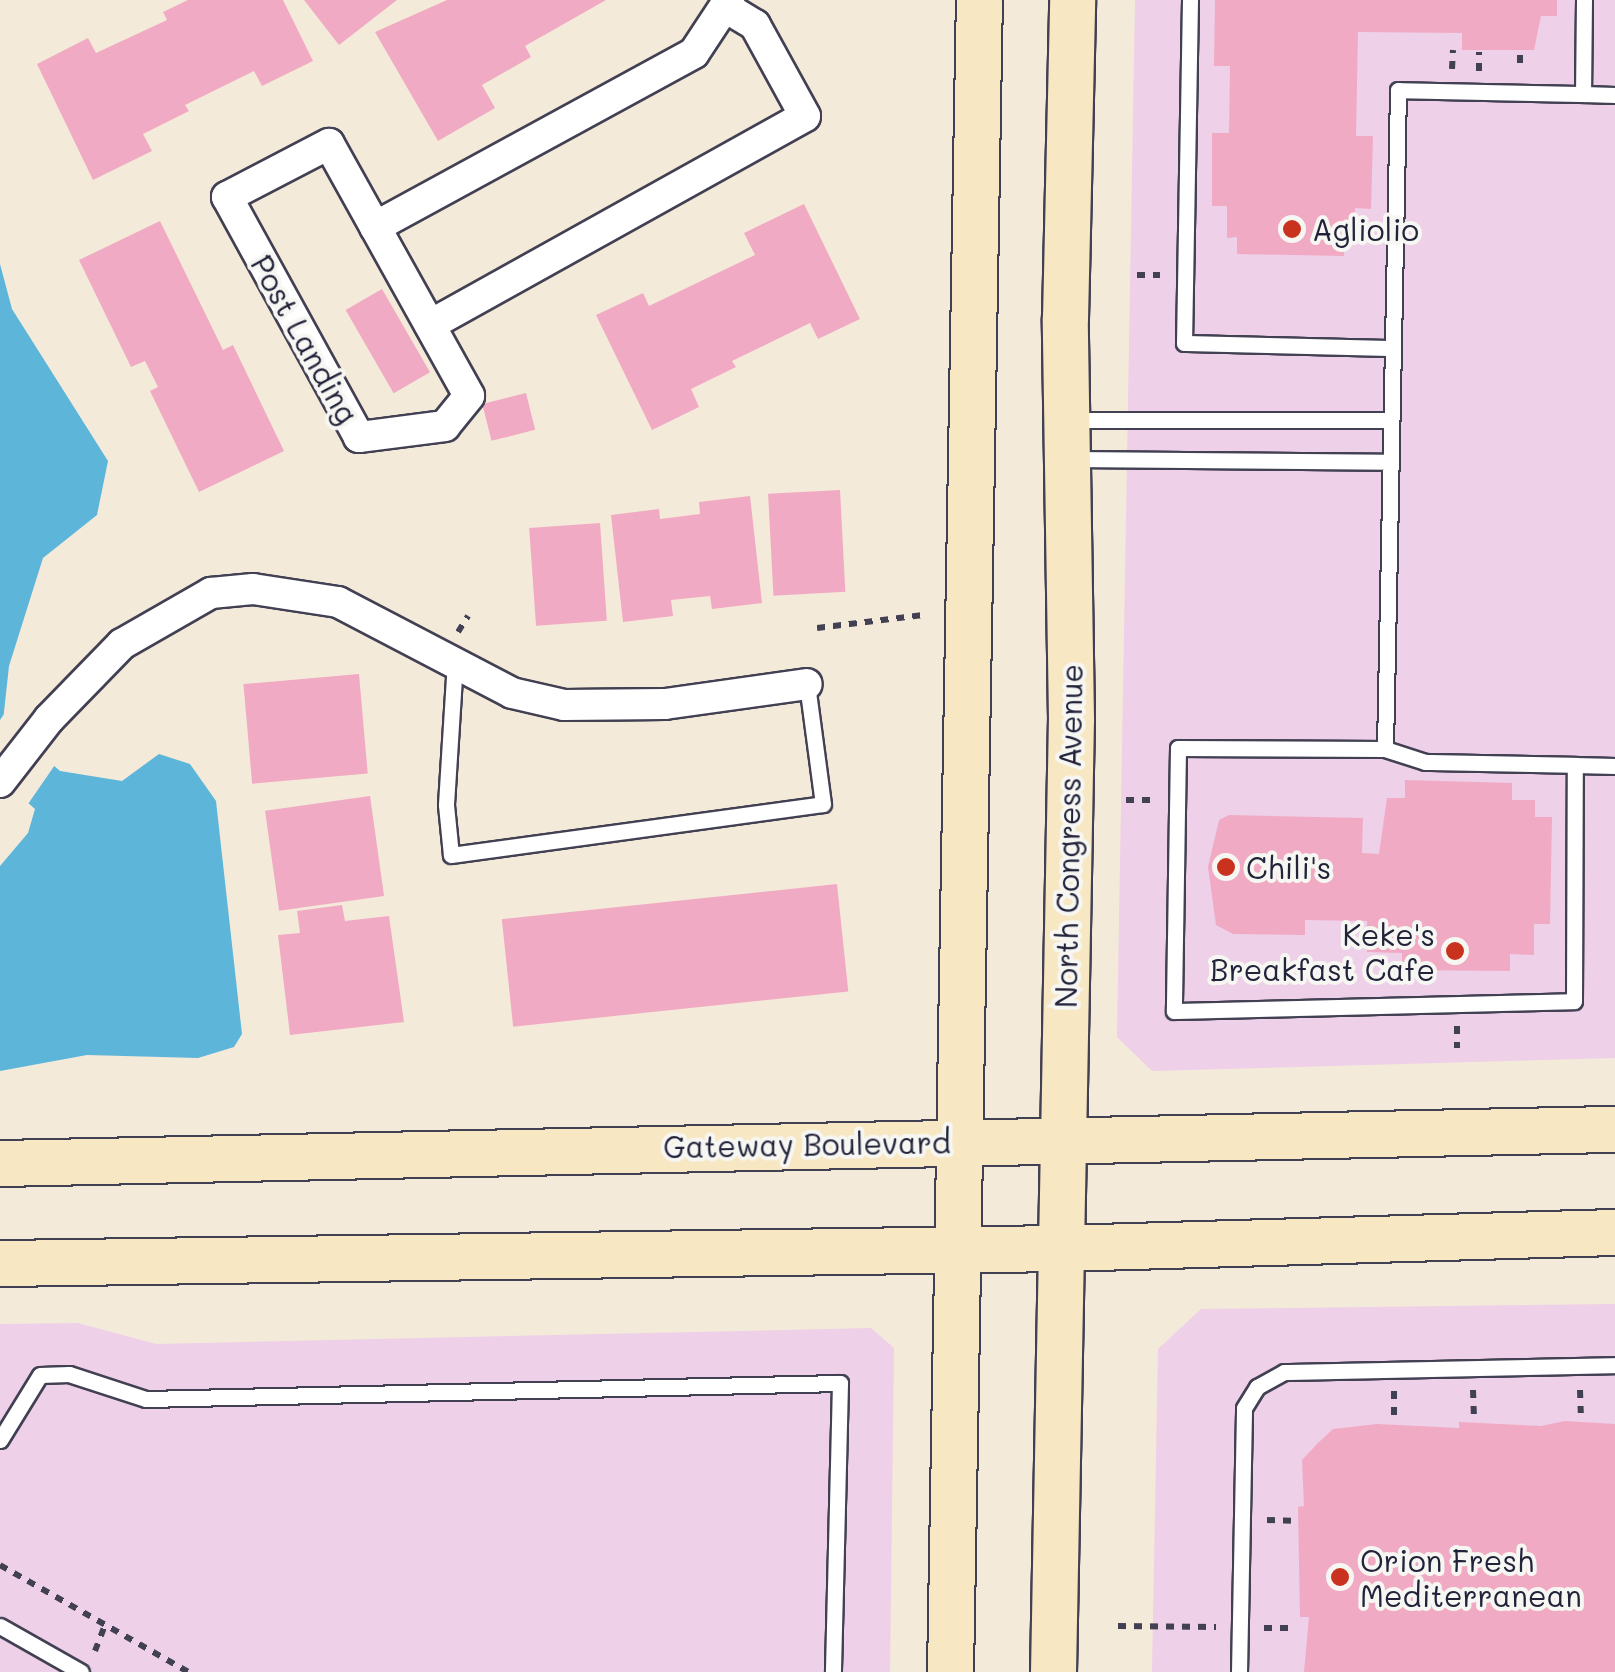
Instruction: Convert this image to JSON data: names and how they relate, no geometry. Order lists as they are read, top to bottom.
{
  "streets": {
    "main road": ["North Congress Avenue", "Gateway Boulevard"],
    "street": ["Post Landing"]
  },
  "crossings": [
    ["North Congress Avenue", "Gateway Boulevard"]
  ],
  "places": [
    "Agliolio",
    "Chili's",
    "Keke's Breakfast Cafe",
    "Orion Fresh Mediterranean"
  ]
}
